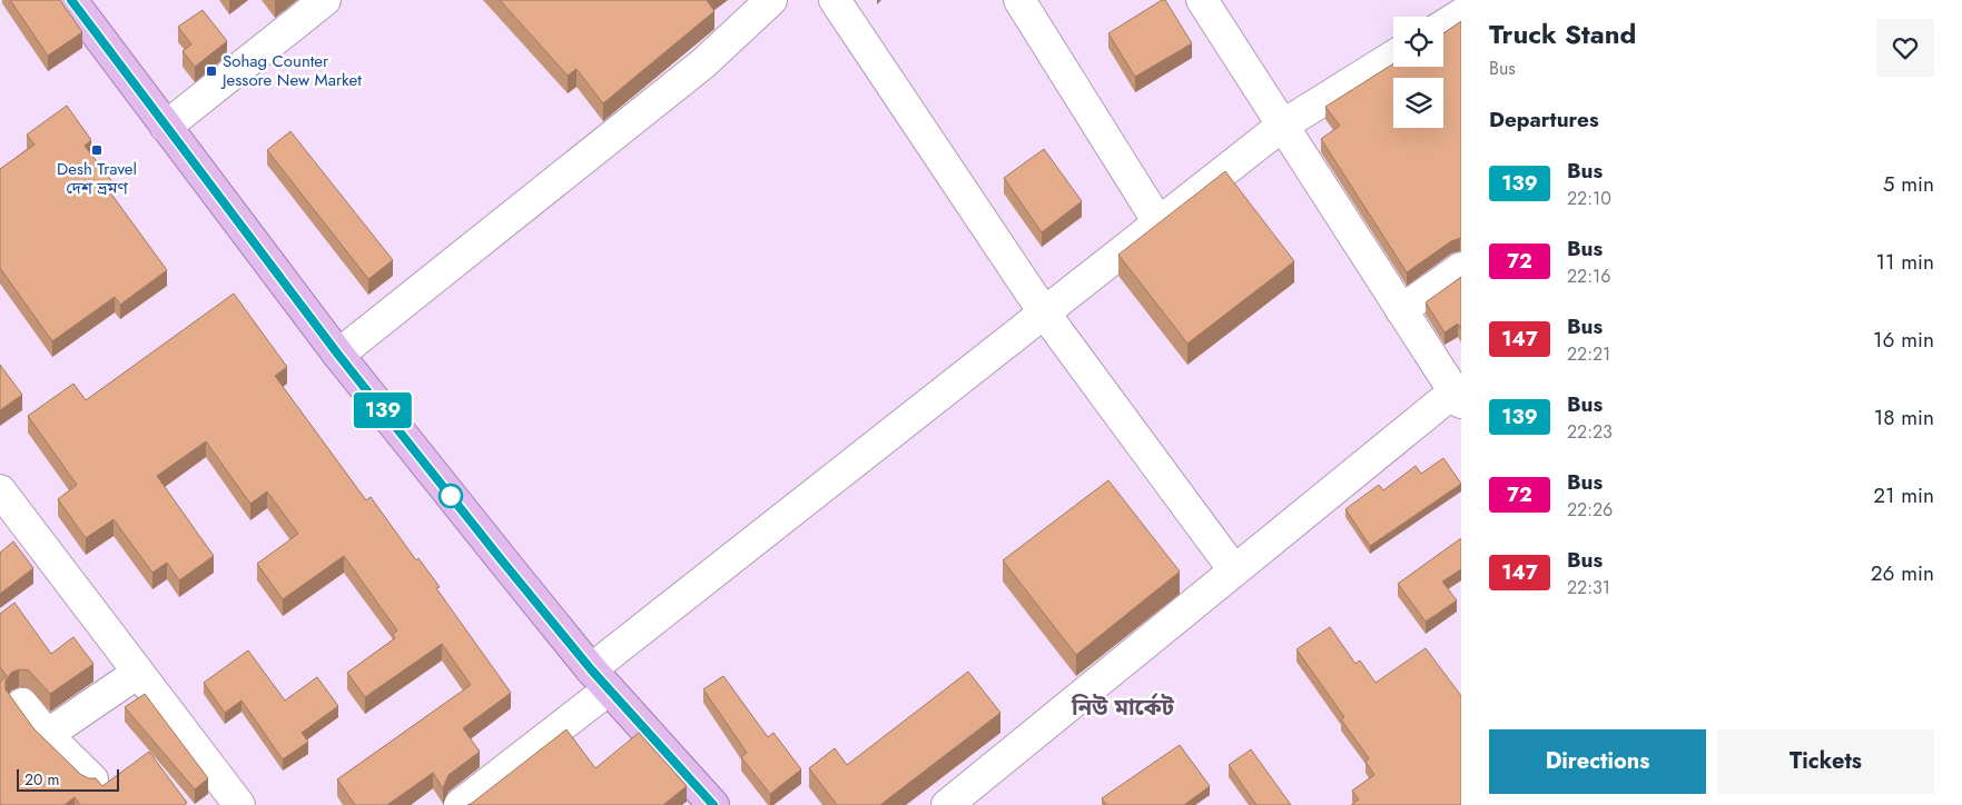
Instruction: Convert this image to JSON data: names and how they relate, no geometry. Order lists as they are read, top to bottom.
{
  "districts": ["নিউ মার্কেট"],
  "places": {
    "transit": ["Sohag Counter Jessore New Market", "Desh Travel দেশ ভ্রমণ"]
  },
  "lines": ["bus line 139"],
  "scale_bar": "20 m",
  "page": {
    "on_map": "139",
    "heading": [
      ["Truck Stand", "Bus"],
      "Departures"
    ],
    "list": [
      {
        "mark": "139",
        "name": "Bus",
        "note": "22:10",
        "value": "5 min"
      },
      {
        "mark": "72",
        "name": "Bus",
        "note": "22:16",
        "value": "11 min"
      },
      {
        "mark": "147",
        "name": "Bus",
        "note": "22:21",
        "value": "16 min"
      },
      {
        "mark": "139",
        "name": "Bus",
        "note": "22:23",
        "value": "18 min"
      },
      {
        "mark": "72",
        "name": "Bus",
        "note": "22:26",
        "value": "21 min"
      },
      {
        "mark": "147",
        "name": "Bus",
        "note": "22:31",
        "value": "26 min"
      }
    ],
    "buttons": ["Directions", "Tickets"],
    "scale": "20 m"
  }
}
